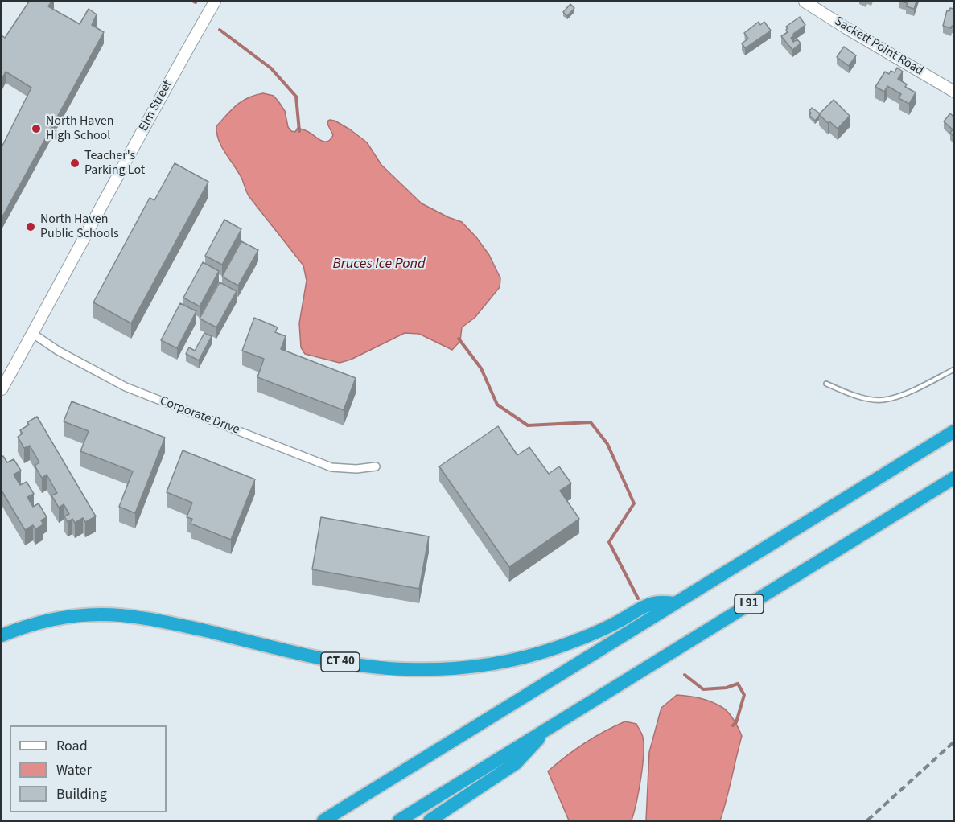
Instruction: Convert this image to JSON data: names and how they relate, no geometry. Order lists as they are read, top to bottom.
{
  "streets": {
    "highway": ["I 91", "CT 40"],
    "street": ["Sackett Point Road", "Elm Street", "Corporate Drive"]
  },
  "crossings": [
    ["Elm Street", "Corporate Drive"]
  ],
  "water": ["Bruces Ice Pond"],
  "places": ["North Haven High School", "Teacher's Parking Lot", "North Haven Public Schools"],
  "legend": ["Road", "Water", "Building"]
}
